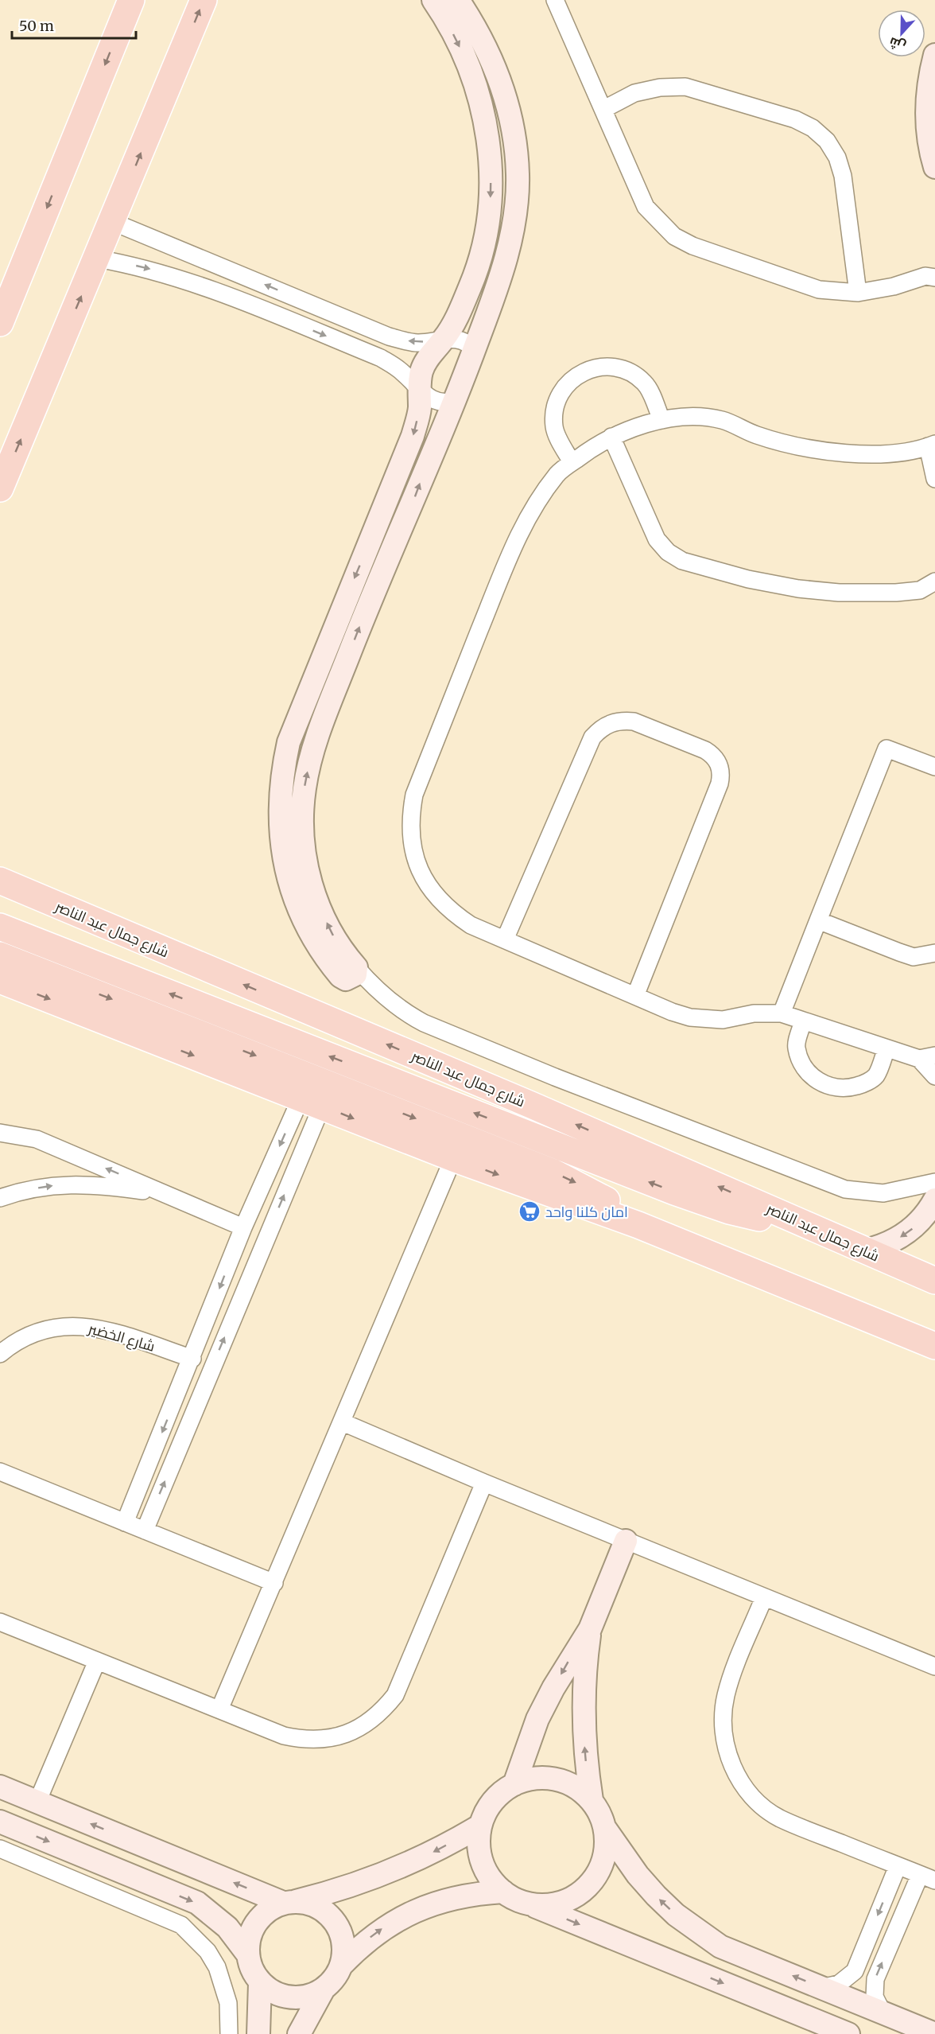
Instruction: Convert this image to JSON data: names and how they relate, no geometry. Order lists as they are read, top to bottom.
{
  "streets": {
    "main road": ["شارع جمال عبد الناصر"],
    "street": ["شارع الخضير"]
  },
  "places": {
    "supermarket": ["امان كلنا واحد"]
  },
  "scale_bar": "50 m",
  "north": "bottom"
}
